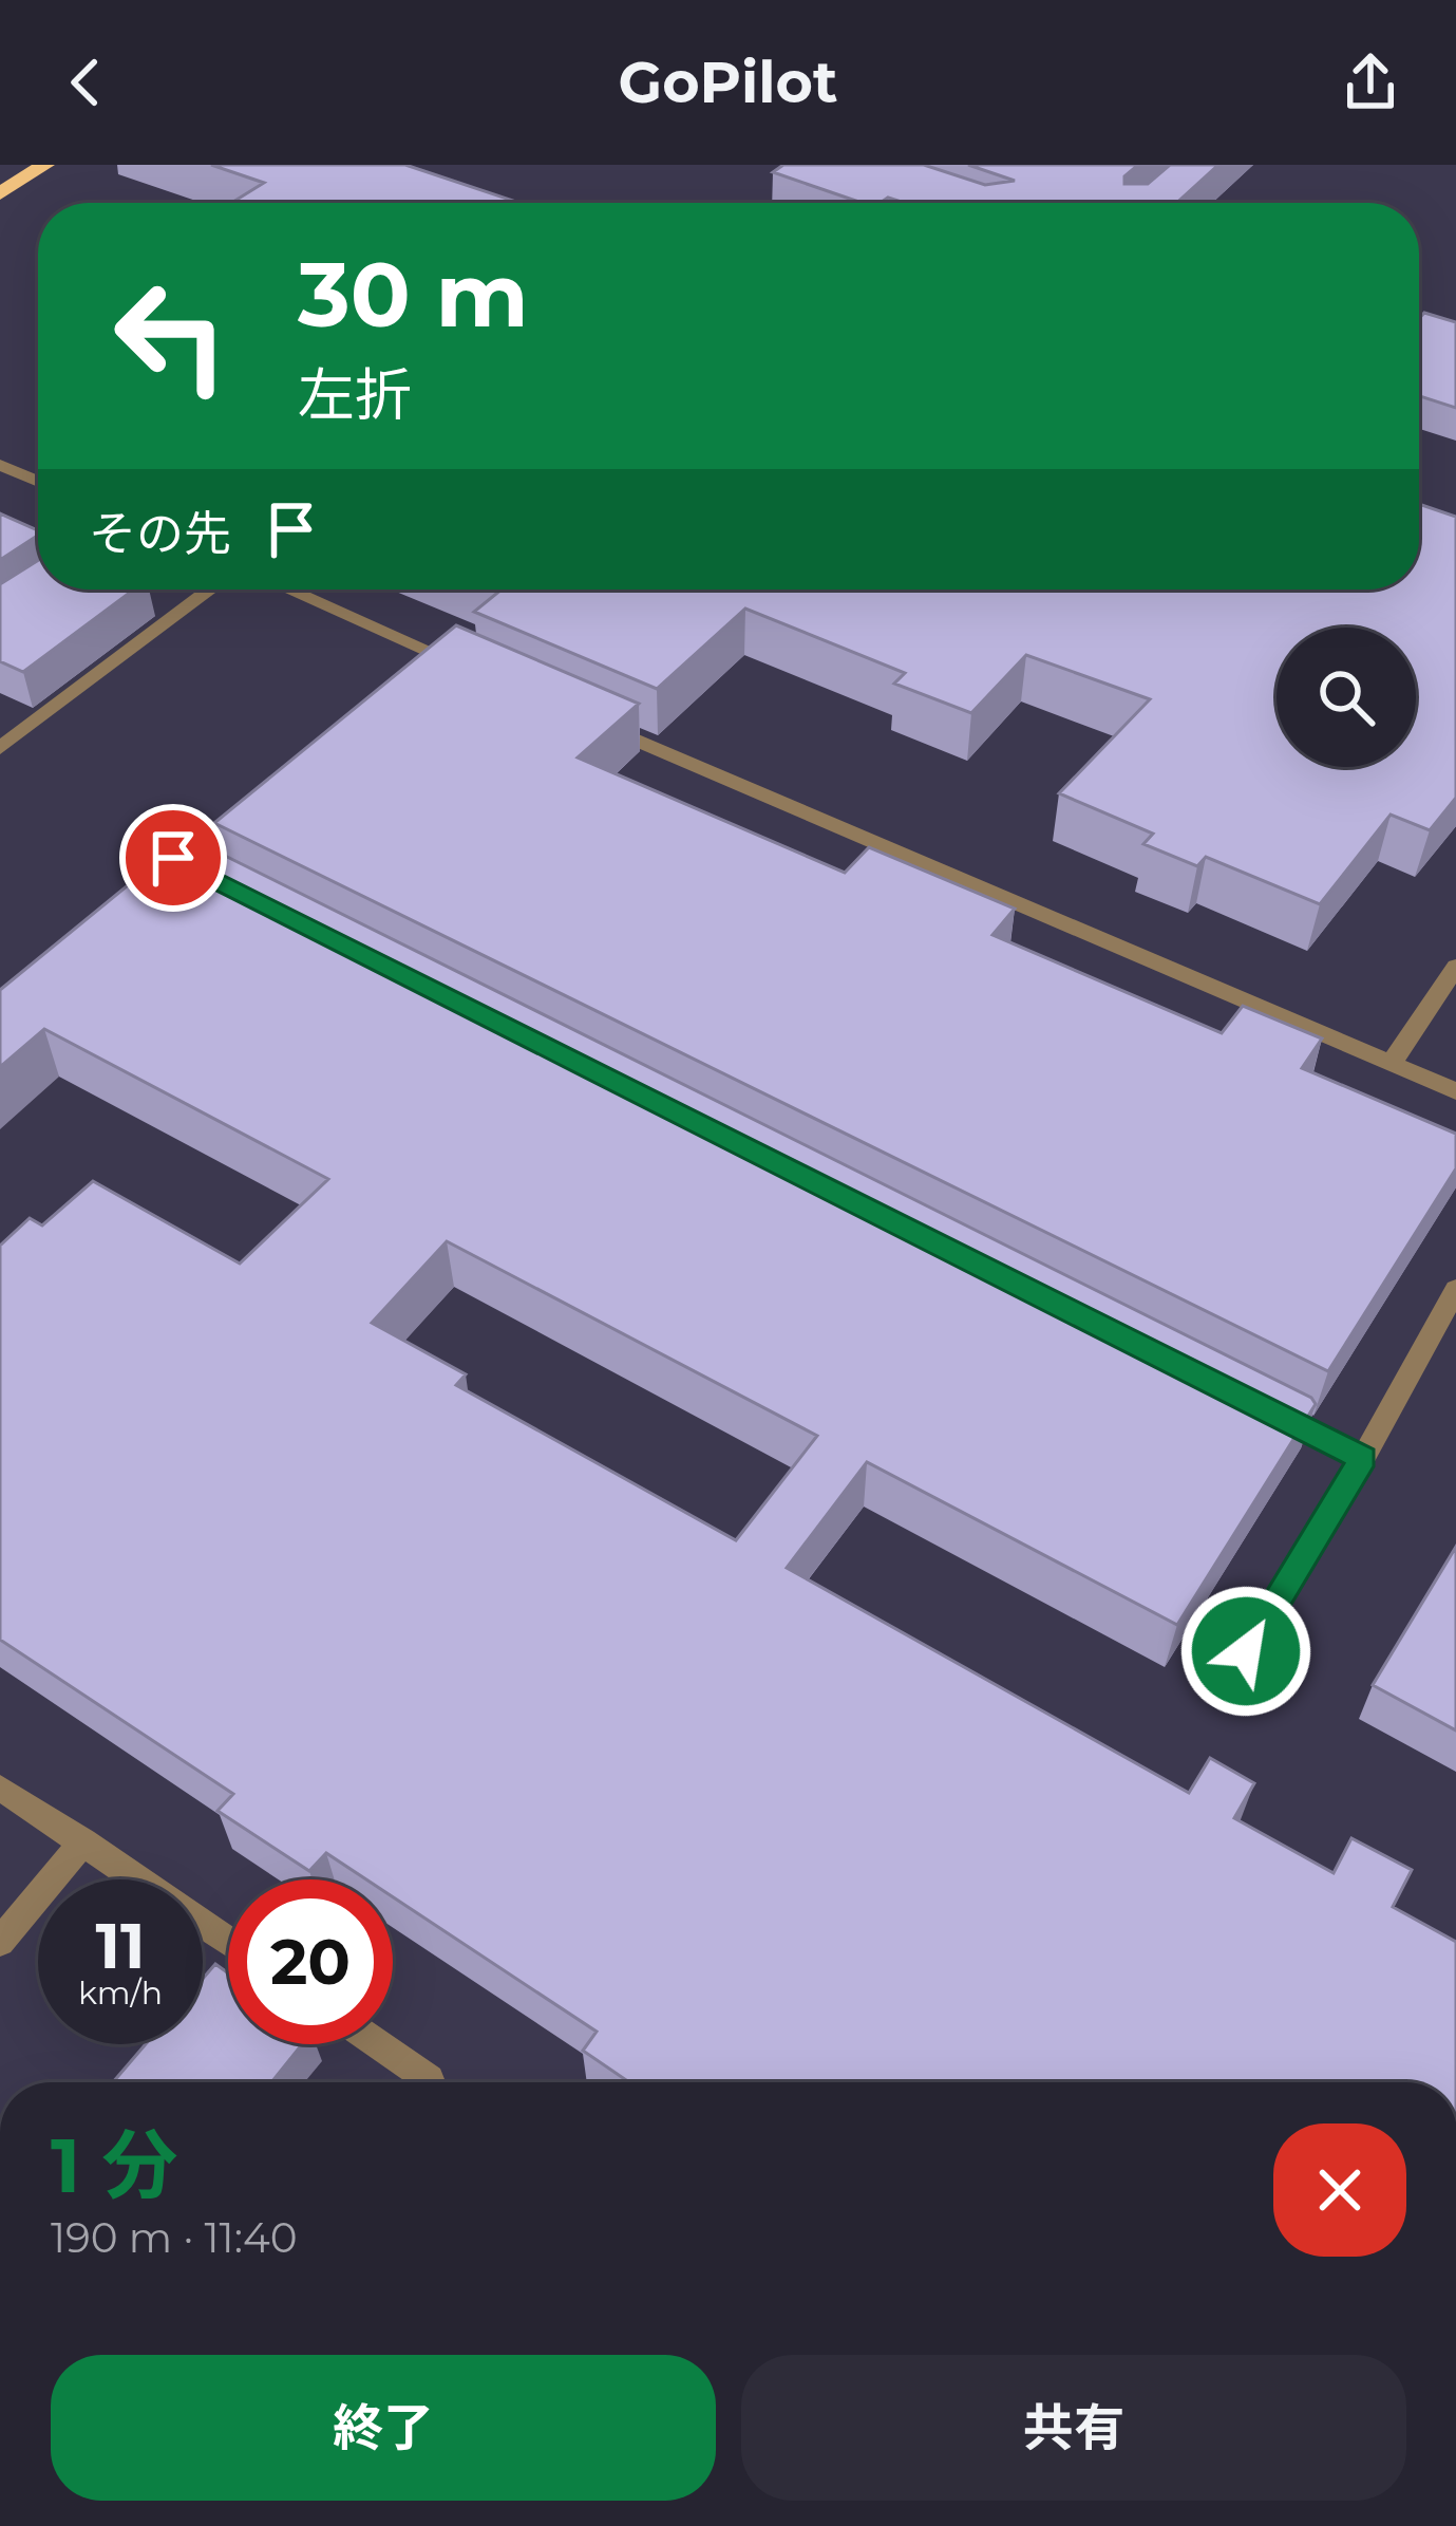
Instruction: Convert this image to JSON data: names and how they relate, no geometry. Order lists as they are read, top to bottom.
{
  "page": {
    "header": "GoPilot",
    "turn": ["30 m", "左折"],
    "then": "その先",
    "speed": "11 km/h",
    "limit": "20",
    "heading": ["1 分", "190 m · 11:40"],
    "buttons": ["終了", "共有"]
  }
}
